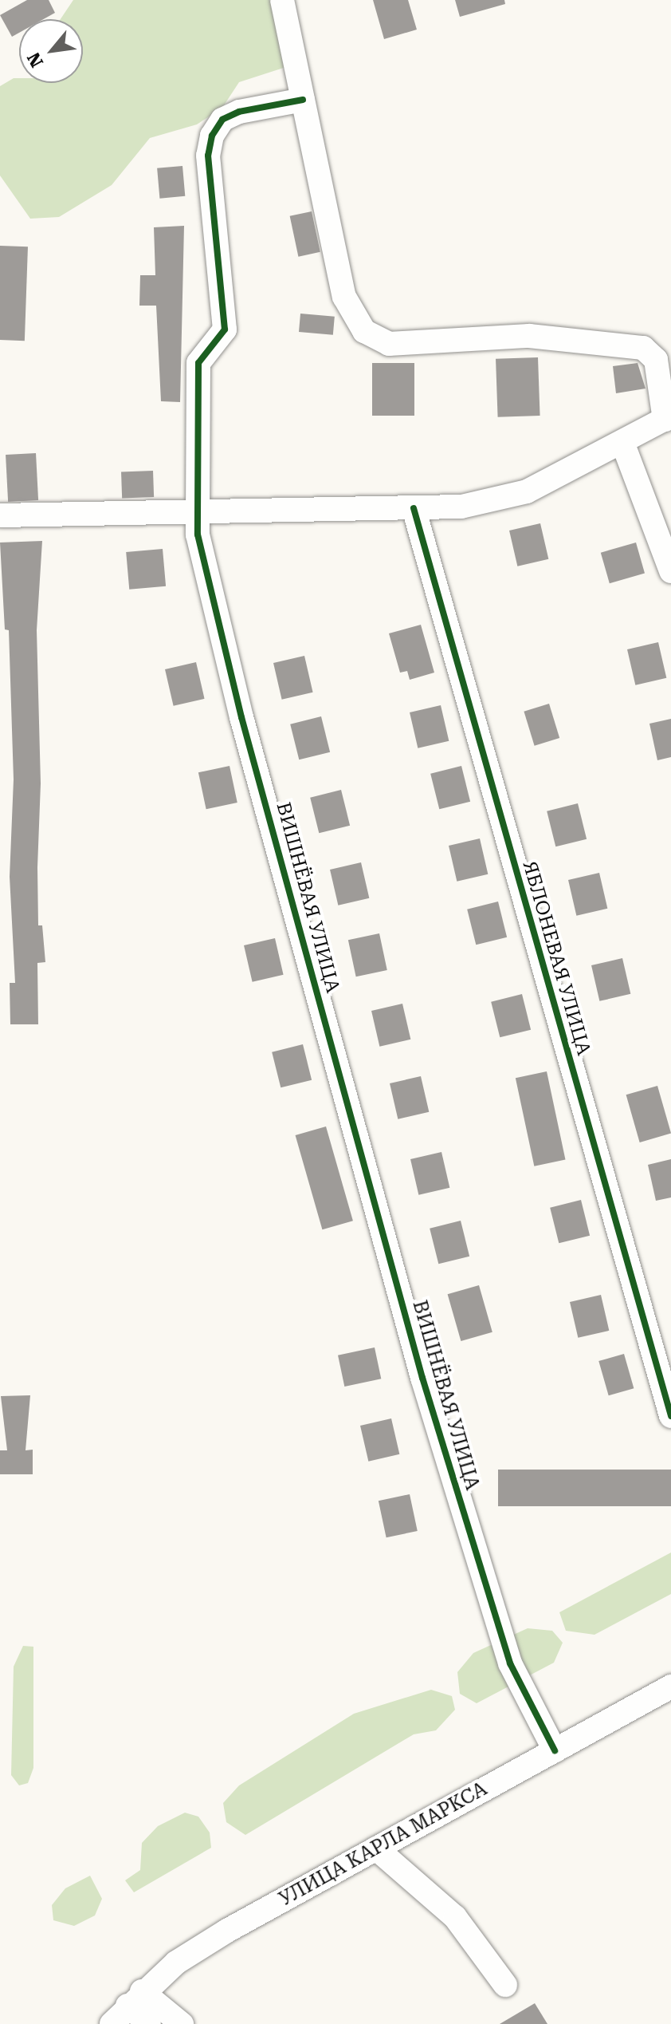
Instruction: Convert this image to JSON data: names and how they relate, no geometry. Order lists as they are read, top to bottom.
{
  "streets": {
    "street": ["ВИШНЁВАЯ УЛИЦА", "ЯБЛОНЕВАЯ УЛИЦА", "УЛИЦА КАРЛА МАРКСА"]
  },
  "crossings": [
    ["ВИШНЁВАЯ УЛИЦА", "УЛИЦА КАРЛА МАРКСА"]
  ],
  "north": "bottom left"
}
